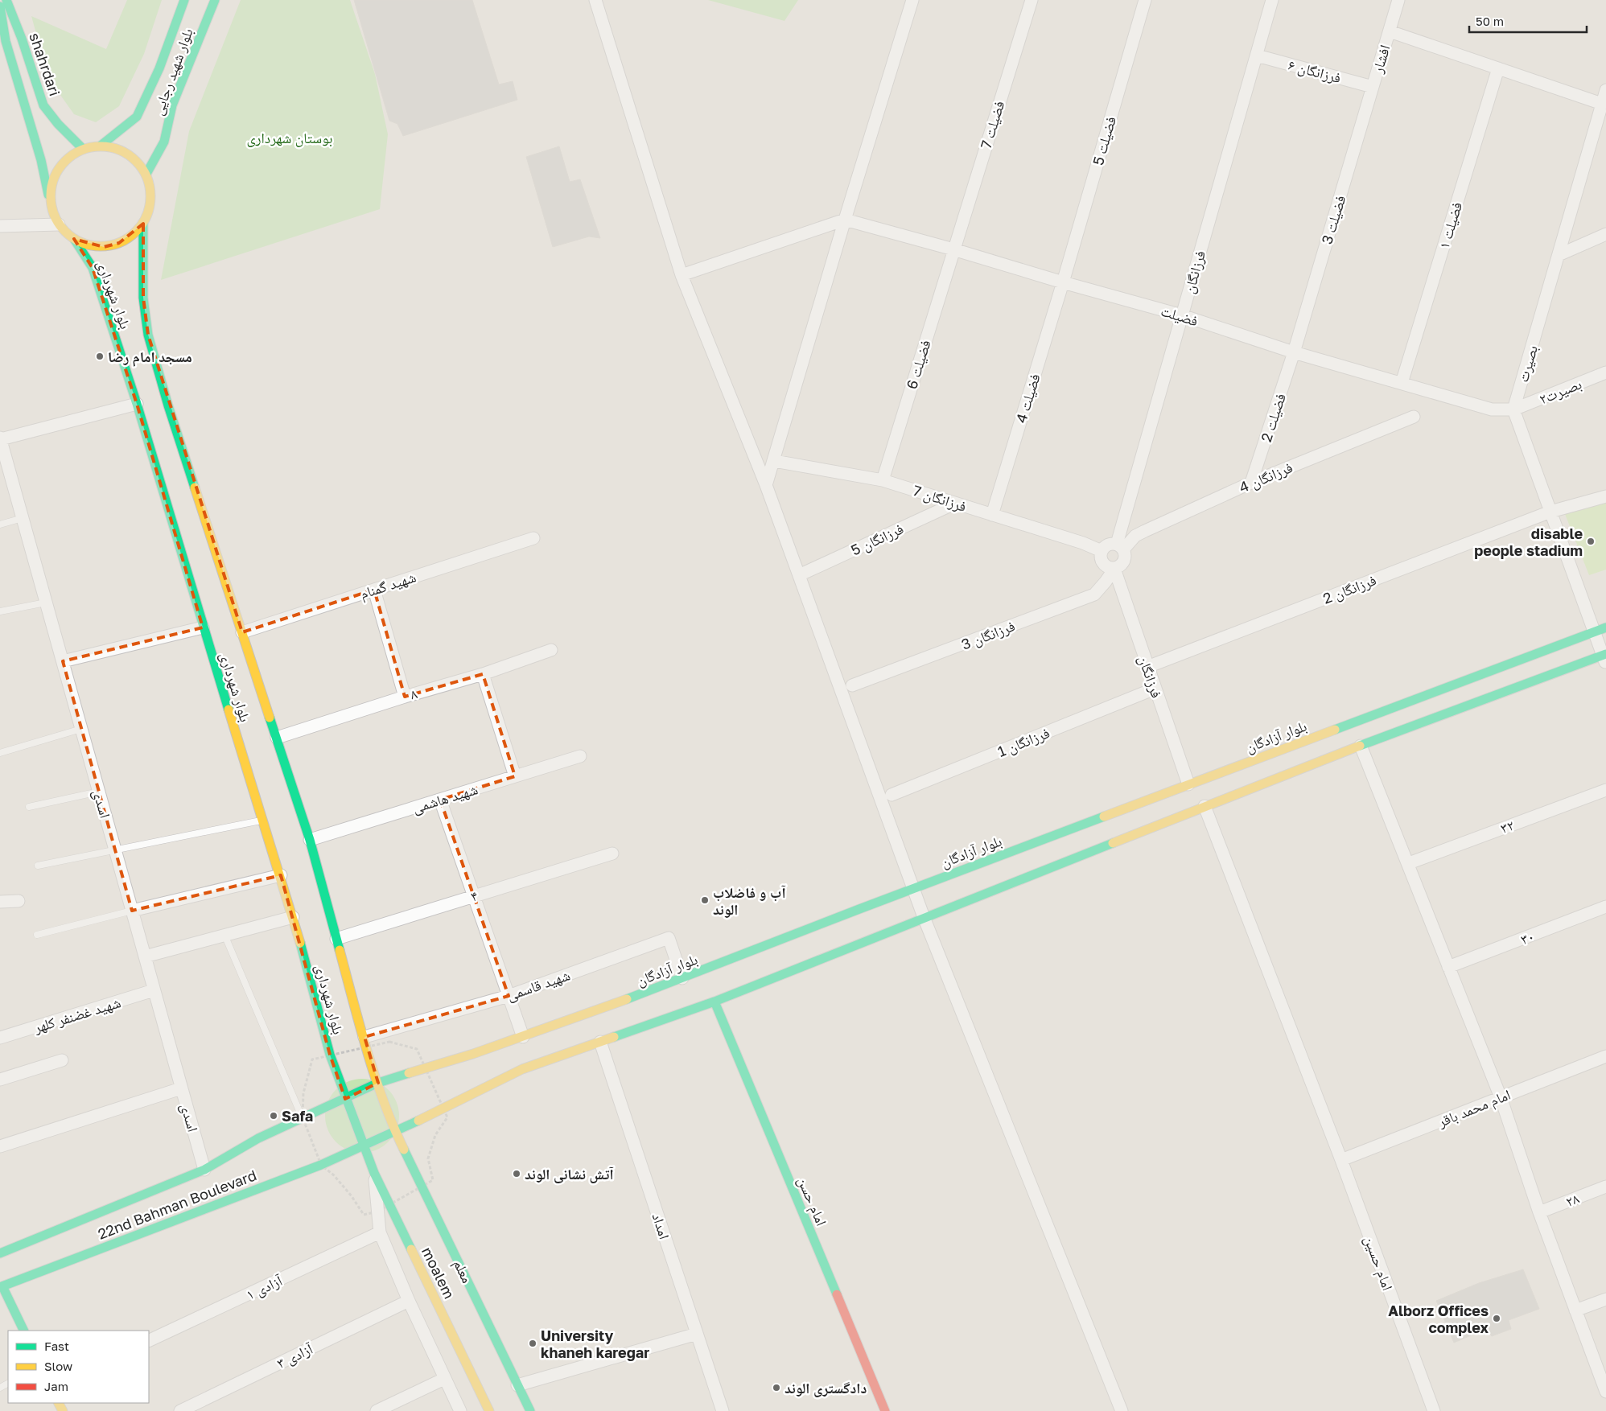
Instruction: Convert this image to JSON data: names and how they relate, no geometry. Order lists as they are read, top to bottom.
{
  "streets": {
    "street": [
      "افشار",
      "shahrdari",
      "فرزانگان ۶",
      "بلوار شهید رجایی",
      "فضیلت 7",
      "فضیلت 5",
      "فضیلت 3",
      "فضیلت ۱",
      "فرزانگان",
      "بلوار شهرداری",
      "فضیلت",
      "بصیرت",
      "فضیلت 6",
      "بصیرت۲",
      "فضیلت 4",
      "فضیلت 2",
      "فرزانگان 4",
      "فرزانگان 7",
      "فرزانگان 5",
      "شهید گمنام",
      "فرزانگان 2",
      "فرزانگان 3",
      "۸",
      "بلوار آزادگان",
      "فرزانگان 1",
      "شهید هاشمی",
      "اسدی",
      "۳۲",
      "۴",
      "۳۰",
      "شهید قاسمی",
      "شهید غضنفر کلهر",
      "امام محمد باقر",
      "۲۸",
      "امام حسن",
      "22nd Bahman Boulevard",
      "امداد",
      "امام حسین",
      "معلم",
      "moalem",
      "آزادی ۱",
      "آزادی ۳"
    ]
  },
  "crossings": [
    ["افشار", "فرزانگان ۶"],
    ["افشار", "فضیلت 3"],
    ["shahrdari", "بلوار شهید رجایی"],
    ["shahrdari", "بلوار شهرداری"],
    ["فرزانگان ۶", "فضیلت 3"],
    ["فرزانگان ۶", "فرزانگان"],
    ["بلوار شهید رجایی", "بلوار شهرداری"],
    ["فضیلت 7", "فضیلت"],
    ["فضیلت 7", "فضیلت 6"],
    ["فضیلت 5", "فضیلت"],
    ["فضیلت 5", "فضیلت 4"],
    ["فضیلت 3", "فضیلت"],
    ["فضیلت 3", "فضیلت 2"],
    ["فضیلت ۱", "فضیلت"],
    ["فرزانگان", "فضیلت"],
    ["فرزانگان", "فرزانگان 4"],
    ["فرزانگان", "فرزانگان 7"],
    ["فرزانگان", "فرزانگان 2"],
    ["فرزانگان", "فرزانگان 3"],
    ["فرزانگان", "بلوار آزادگان"],
    ["فرزانگان", "فرزانگان 1"],
    ["بلوار شهرداری", "شهید گمنام"],
    ["بلوار شهرداری", "۸"],
    ["بلوار شهرداری", "بلوار آزادگان"],
    ["بلوار شهرداری", "شهید هاشمی"],
    ["بلوار شهرداری", "۴"],
    ["بلوار شهرداری", "شهید قاسمی"],
    ["بلوار شهرداری", "22nd Bahman Boulevard"],
    ["بلوار شهرداری", "معلم"],
    ["بلوار شهرداری", "moalem"],
    ["فضیلت", "بصیرت"],
    ["فضیلت", "فضیلت 6"],
    ["فضیلت", "بصیرت۲"],
    ["فضیلت", "فضیلت 4"],
    ["فضیلت", "فضیلت 2"],
    ["بصیرت", "بصیرت۲"],
    ["فضیلت 6", "فرزانگان 7"],
    ["فضیلت 4", "فرزانگان 7"],
    ["فضیلت 2", "فرزانگان 4"],
    ["فرزانگان 4", "فرزانگان 7"],
    ["فرزانگان 4", "فرزانگان 3"],
    ["فرزانگان 7", "فرزانگان 5"],
    ["فرزانگان 7", "فرزانگان 3"],
    ["بلوار آزادگان", "شهید قاسمی"],
    ["بلوار آزادگان", "22nd Bahman Boulevard"],
    ["اسدی", "شهید غضنفر کلهر"],
    ["اسدی", "22nd Bahman Boulevard"],
    ["امام محمد باقر", "امام حسین"],
    ["22nd Bahman Boulevard", "moalem"]
  ],
  "parks": ["بوستان شهرداری"],
  "places": [
    "مسجد امام رضا",
    "disable people stadium",
    "آب و فاضلاب الوند",
    "Safa",
    "آتش نشانی الوند",
    "Alborz Offices complex",
    "University khaneh karegar",
    "دادگستری الوند"
  ],
  "legend": ["Fast", "Slow", "Jam"],
  "scale_bar": "50 m"
}
